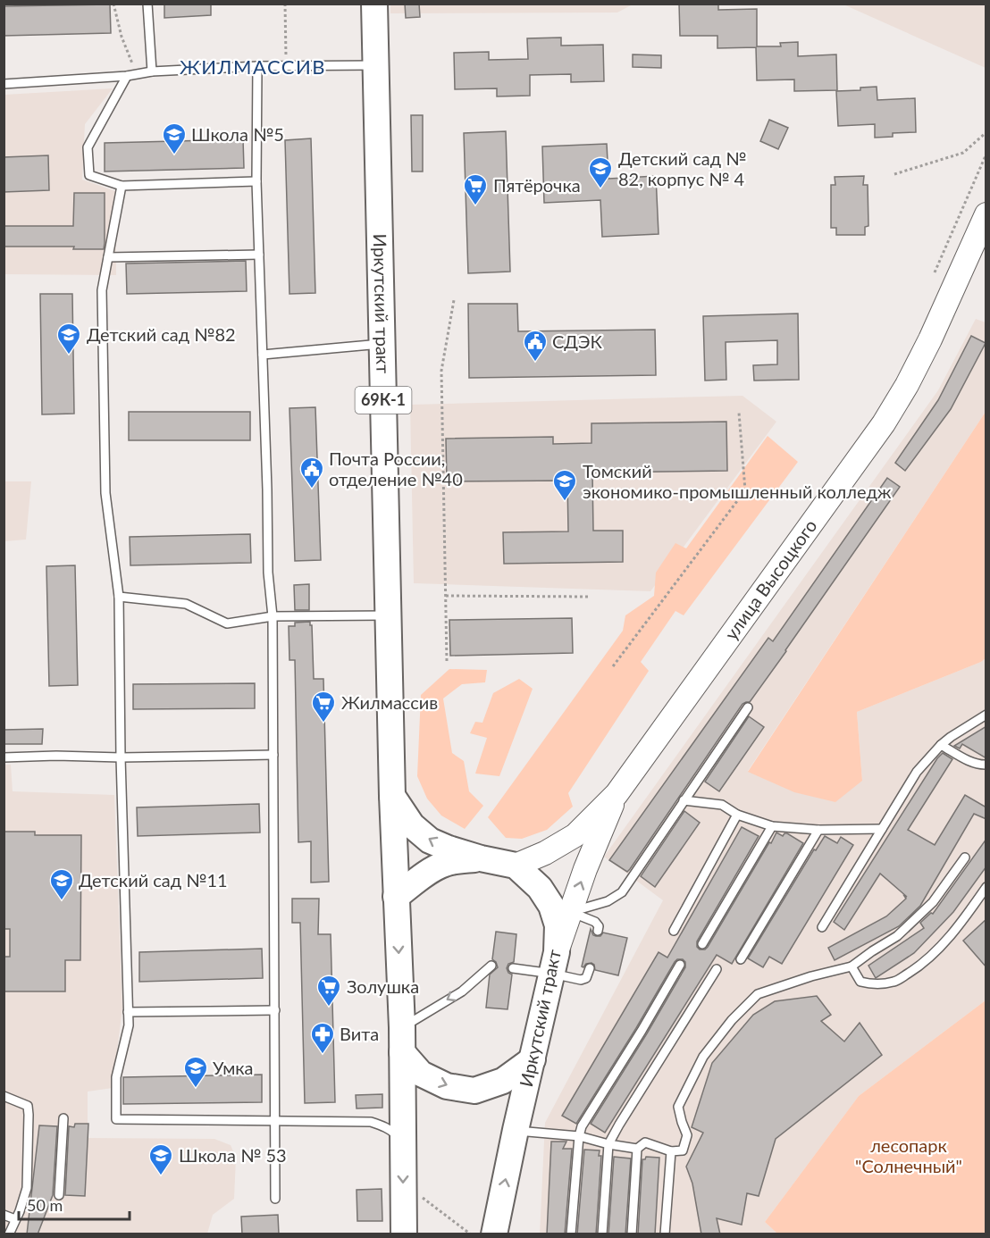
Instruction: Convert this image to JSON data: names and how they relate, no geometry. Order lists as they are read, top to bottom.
{
  "streets": {
    "main road": ["Иркутский тракт", "69К-1", "улица Высоцкого"]
  },
  "crossings": [
    ["Иркутский тракт", "улица Высоцкого"]
  ],
  "districts": ["ЖИЛМАССИВ"],
  "parks": ["лесопарк \"Солнечный\""],
  "places": {
    "school or university": [
      "Школа №5",
      "Детский сад № 82, корпус № 4",
      "Детский сад №82",
      "Томский экономико-промышленный колледж",
      "Детский сад №11",
      "Умка",
      "Школа № 53"
    ],
    "supermarket": ["Пятёрочка", "Жилмассив", "Золушка"],
    "public building": ["СДЭК", "Почта России, отделение №40"],
    "pharmacy": ["Вита"]
  },
  "scale_bar": "50 m"
}
